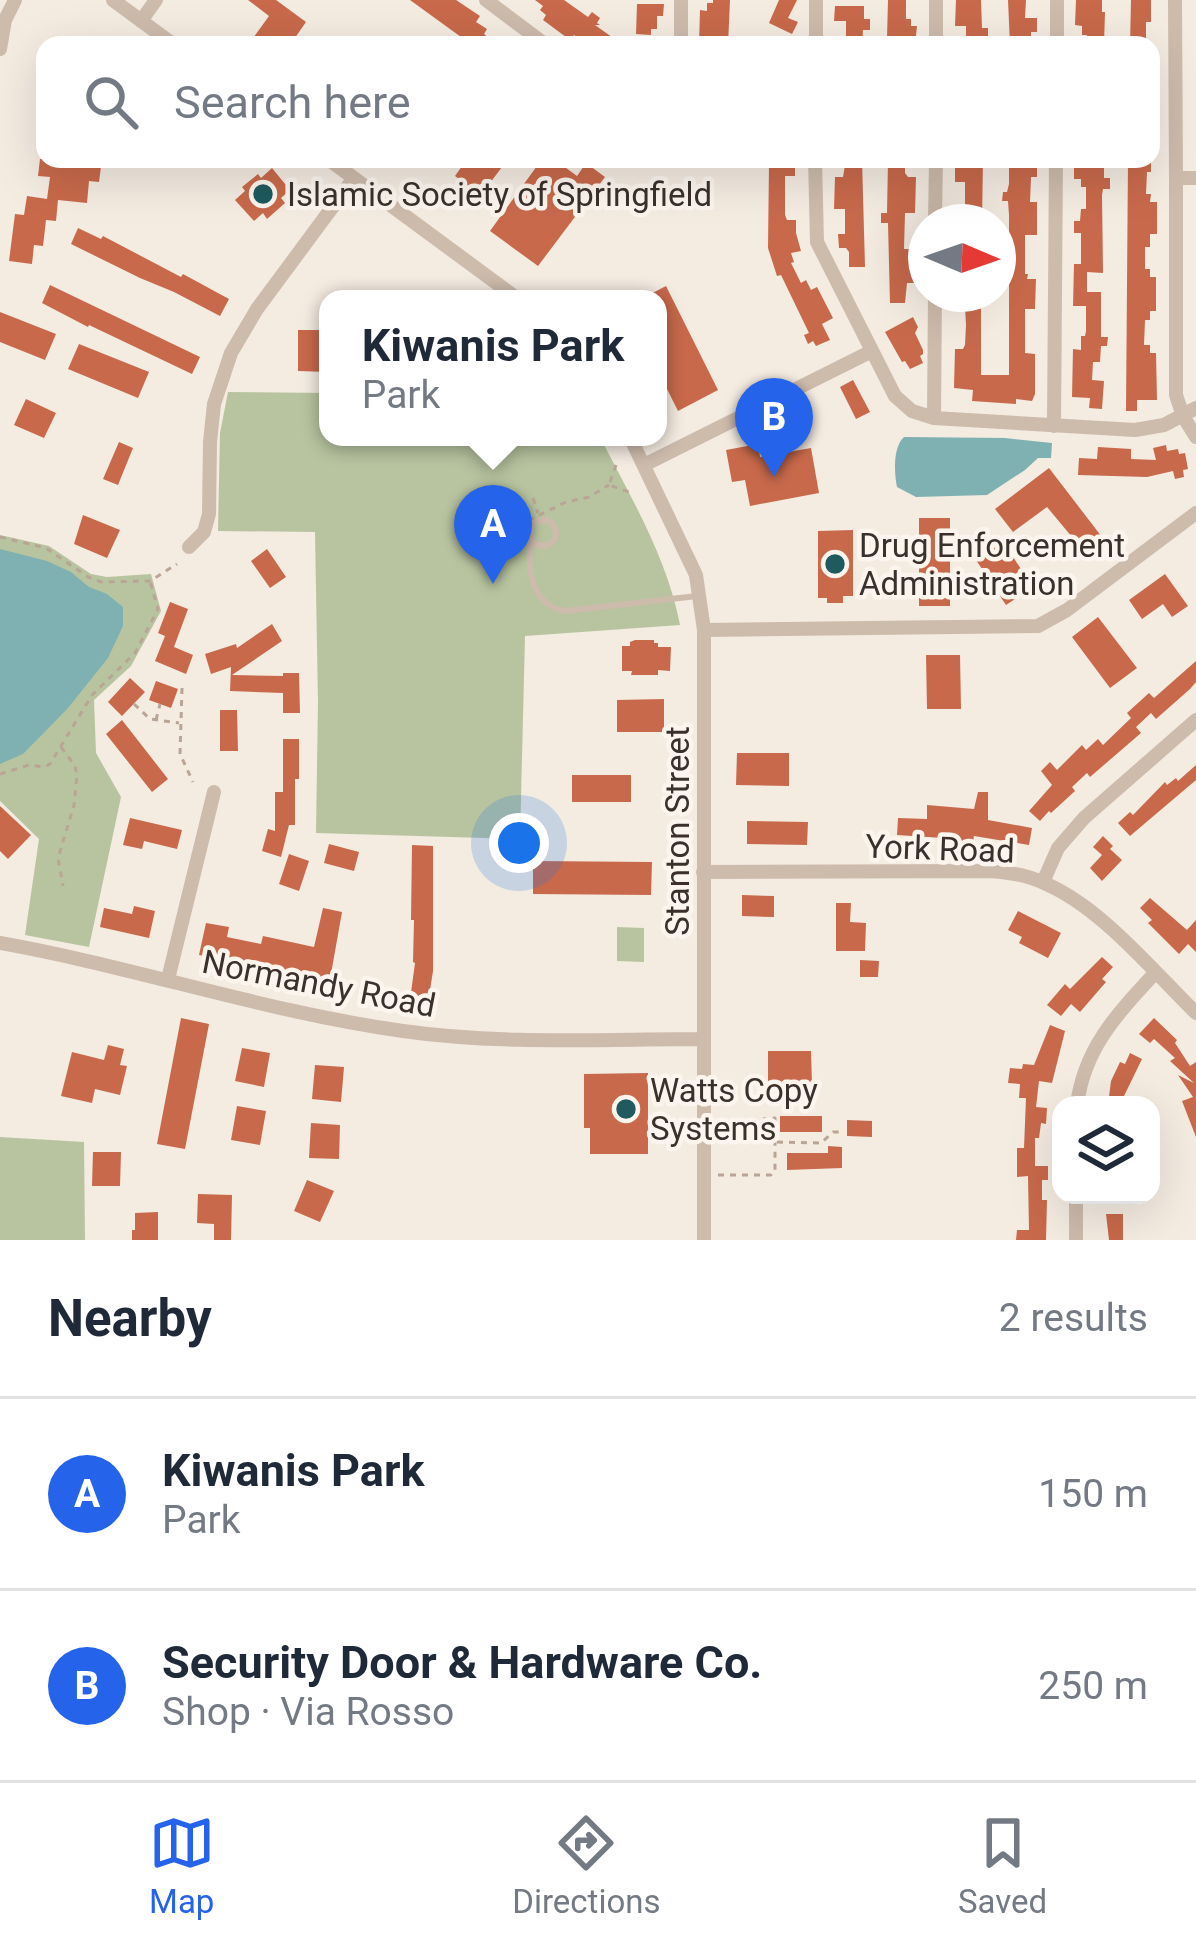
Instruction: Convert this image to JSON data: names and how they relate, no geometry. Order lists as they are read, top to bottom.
{
  "streets": {
    "street": ["Stanton Street", "York Road", "Normandy Road"]
  },
  "crossings": [
    ["Stanton Street", "York Road"],
    ["Stanton Street", "Normandy Road"]
  ],
  "places": ["Islamic Society of Springfield", "Drug Enforcement Administration", "Watts Copy Systems"],
  "north": "right",
  "page": {
    "search": "Search here",
    "popup": ["Kiwanis Park", "Park"],
    "pins": ["B", "A"],
    "heading": ["Nearby", "2 results"],
    "list": [
      {
        "mark": "A",
        "name": "Kiwanis Park",
        "note": "Park",
        "value": "150 m"
      },
      {
        "mark": "B",
        "name": "Security Door & Hardware Co.",
        "note": "Shop · Via Rosso",
        "value": "250 m"
      }
    ],
    "nav": ["Map", "Directions", "Saved"]
  }
}
